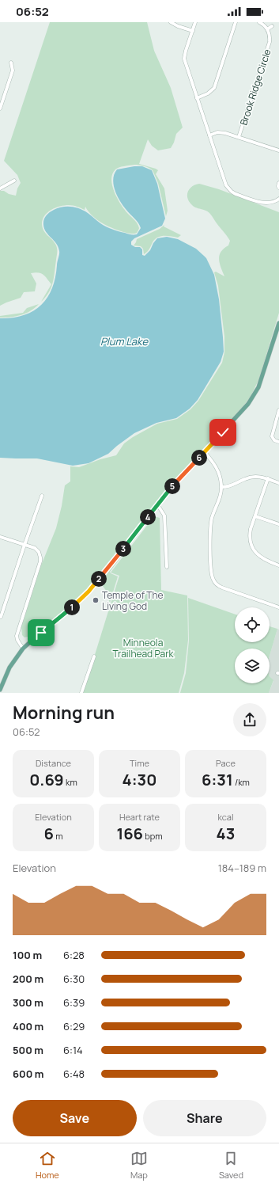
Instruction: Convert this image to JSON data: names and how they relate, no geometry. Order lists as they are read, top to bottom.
{
  "streets": {
    "street": ["Brook Ridge Circle"]
  },
  "water": ["Plum Lake"],
  "parks": ["Minneola Trailhead Park"],
  "places": ["Temple of The Living God"],
  "page": {
    "status": "06:52",
    "pins": [
      "6",
      "5",
      "4",
      "3",
      "2",
      "1"
    ],
    "heading": ["Morning run", "06:52"],
    "stats": [
      ["Distance", "0.69 km"],
      ["Time", "4:30"],
      ["Pace", "6:31 /km"],
      ["Elevation", "6 m"],
      ["Heart rate", "166 bpm"],
      ["kcal", "43"]
    ],
    "chart": ["Elevation", "184–189 m"],
    "list": [
      {
        "name": "100 m",
        "note": "6:28"
      },
      {
        "name": "200 m",
        "note": "6:30"
      },
      {
        "name": "300 m",
        "note": "6:39"
      },
      {
        "name": "400 m",
        "note": "6:29"
      },
      {
        "name": "500 m",
        "note": "6:14"
      },
      {
        "name": "600 m",
        "note": "6:48"
      }
    ],
    "buttons": ["Save", "Share"],
    "tabs": ["Home", "Map", "Saved"]
  }
}
